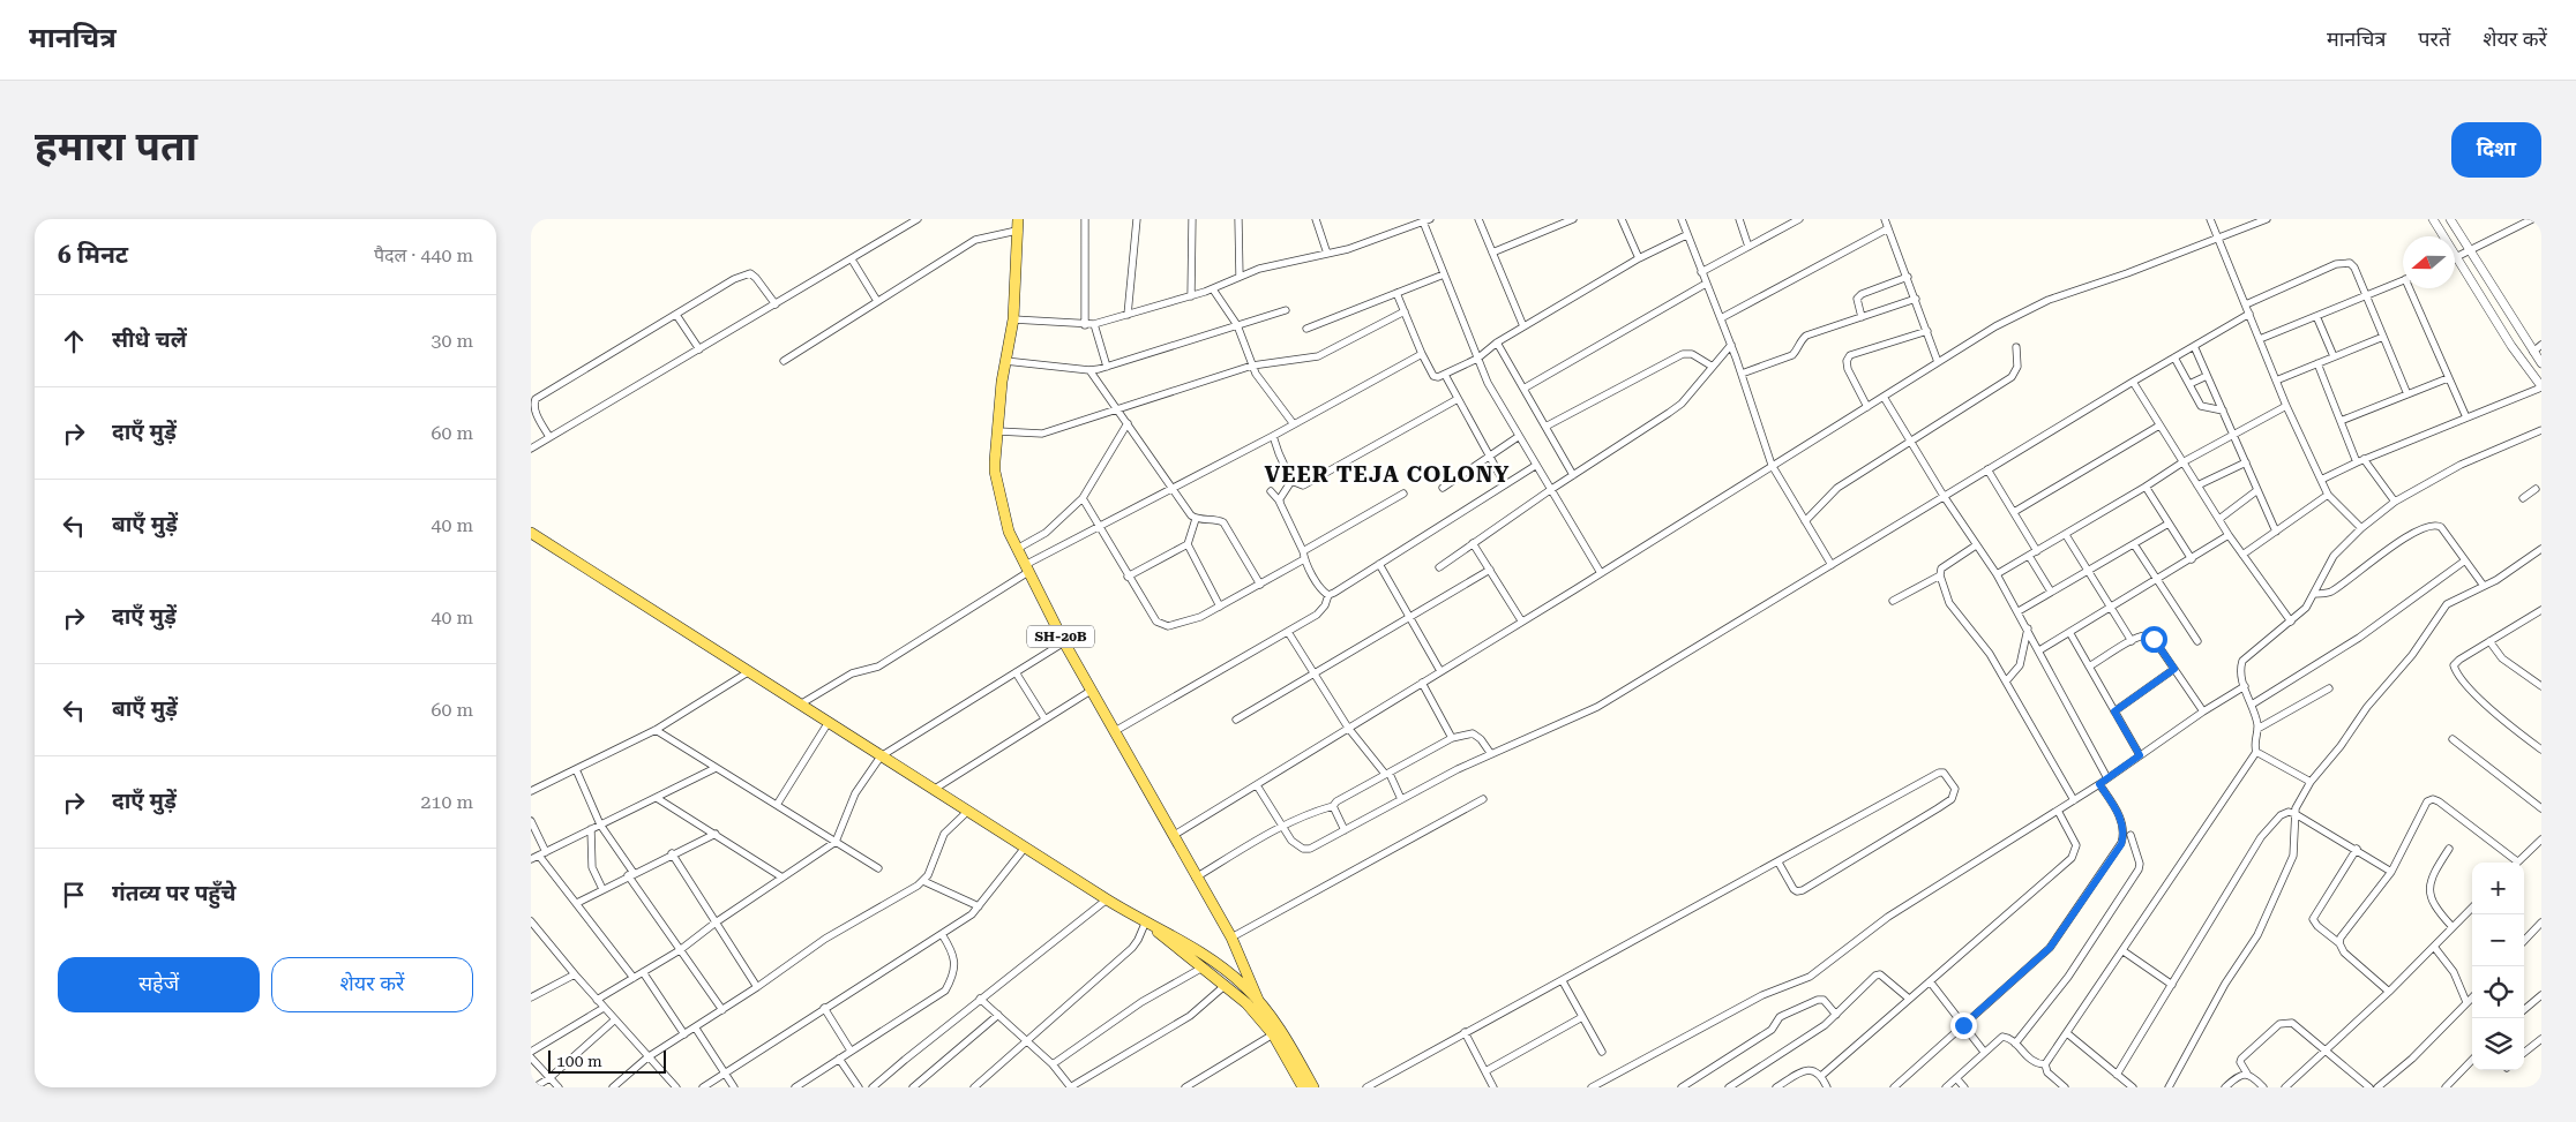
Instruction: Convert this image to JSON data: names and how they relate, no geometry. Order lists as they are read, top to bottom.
{
  "streets": {
    "main road": ["SH-20B"]
  },
  "districts": ["VEER TEJA COLONY"],
  "scale_bar": "100 m",
  "north": "left",
  "page": {
    "header": "मानचित्र",
    "nav": ["मानचित्र", "परतें", "शेयर करें"],
    "buttons": [
      "दिशा",
      ["सहेजें", "शेयर करें"]
    ],
    "title": "हमारा पता",
    "heading": ["6 मिनट", "पैदल · 440 m"],
    "list": [
      ["सीधे चलें", "30 m"],
      ["दाएँ मुड़ें", "60 m"],
      ["बाएँ मुड़ें", "40 m"],
      ["दाएँ मुड़ें", "40 m"],
      ["बाएँ मुड़ें", "60 m"],
      ["दाएँ मुड़ें", "210 m"],
      "गंतव्य पर पहुँचे"
    ],
    "map_buttons": ["+", "−"],
    "scale": "100 m"
  }
}
